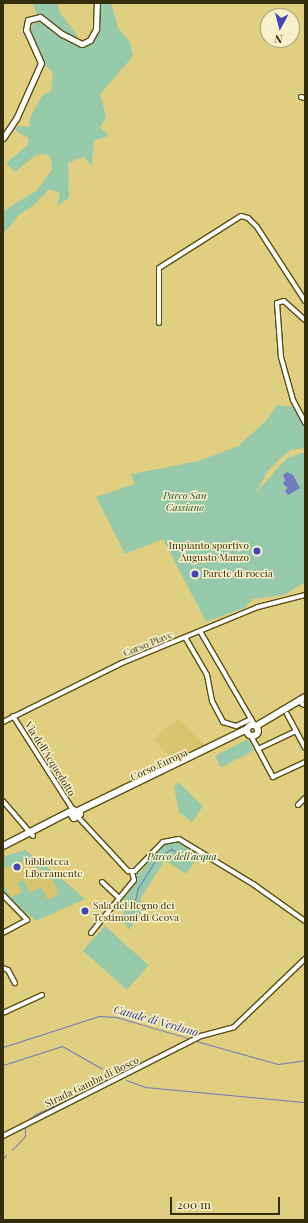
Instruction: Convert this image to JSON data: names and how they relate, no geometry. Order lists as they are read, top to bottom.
{
  "streets": {
    "main road": ["Corso Europa"],
    "street": ["Corso Piave", "Via dell'Acquedotto", "Strada Gamba di Bosco"]
  },
  "crossings": [
    ["Corso Piave", "Via dell'Acquedotto"],
    ["Via dell'Acquedotto", "Corso Europa"]
  ],
  "water": ["Canale di Verduno"],
  "parks": ["Parco San Cassiano", "Parco dell'acqua"],
  "places": [
    "Impianto sportivo Augusto Manzo",
    "Parete di roccia",
    "biblioteca Liberamente",
    "Sala del Regno dei Testimoni di Geova"
  ],
  "scale_bar": "200 m",
  "north": "bottom"
}
